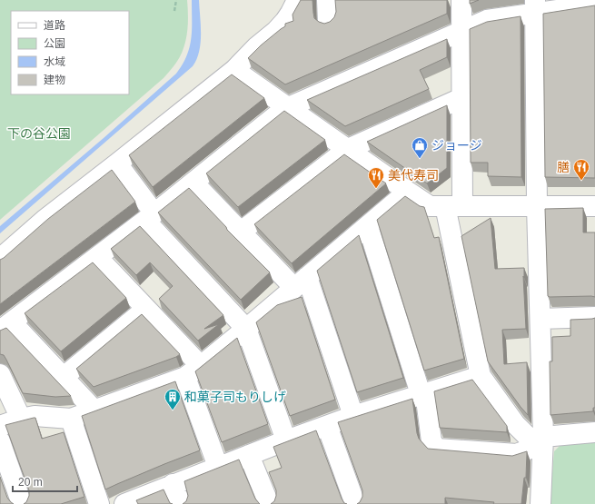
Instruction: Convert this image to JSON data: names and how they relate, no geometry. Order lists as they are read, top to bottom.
{
  "parks": ["下の谷公園"],
  "places": {
    "shop": ["ジョージ"],
    "restaurant": ["膳", "美代寿司"],
    "building": ["和菓子司もりしげ"]
  },
  "legend": [
    "道路",
    "公園",
    "水域",
    "建物"
  ],
  "scale_bar": "20 m"
}
